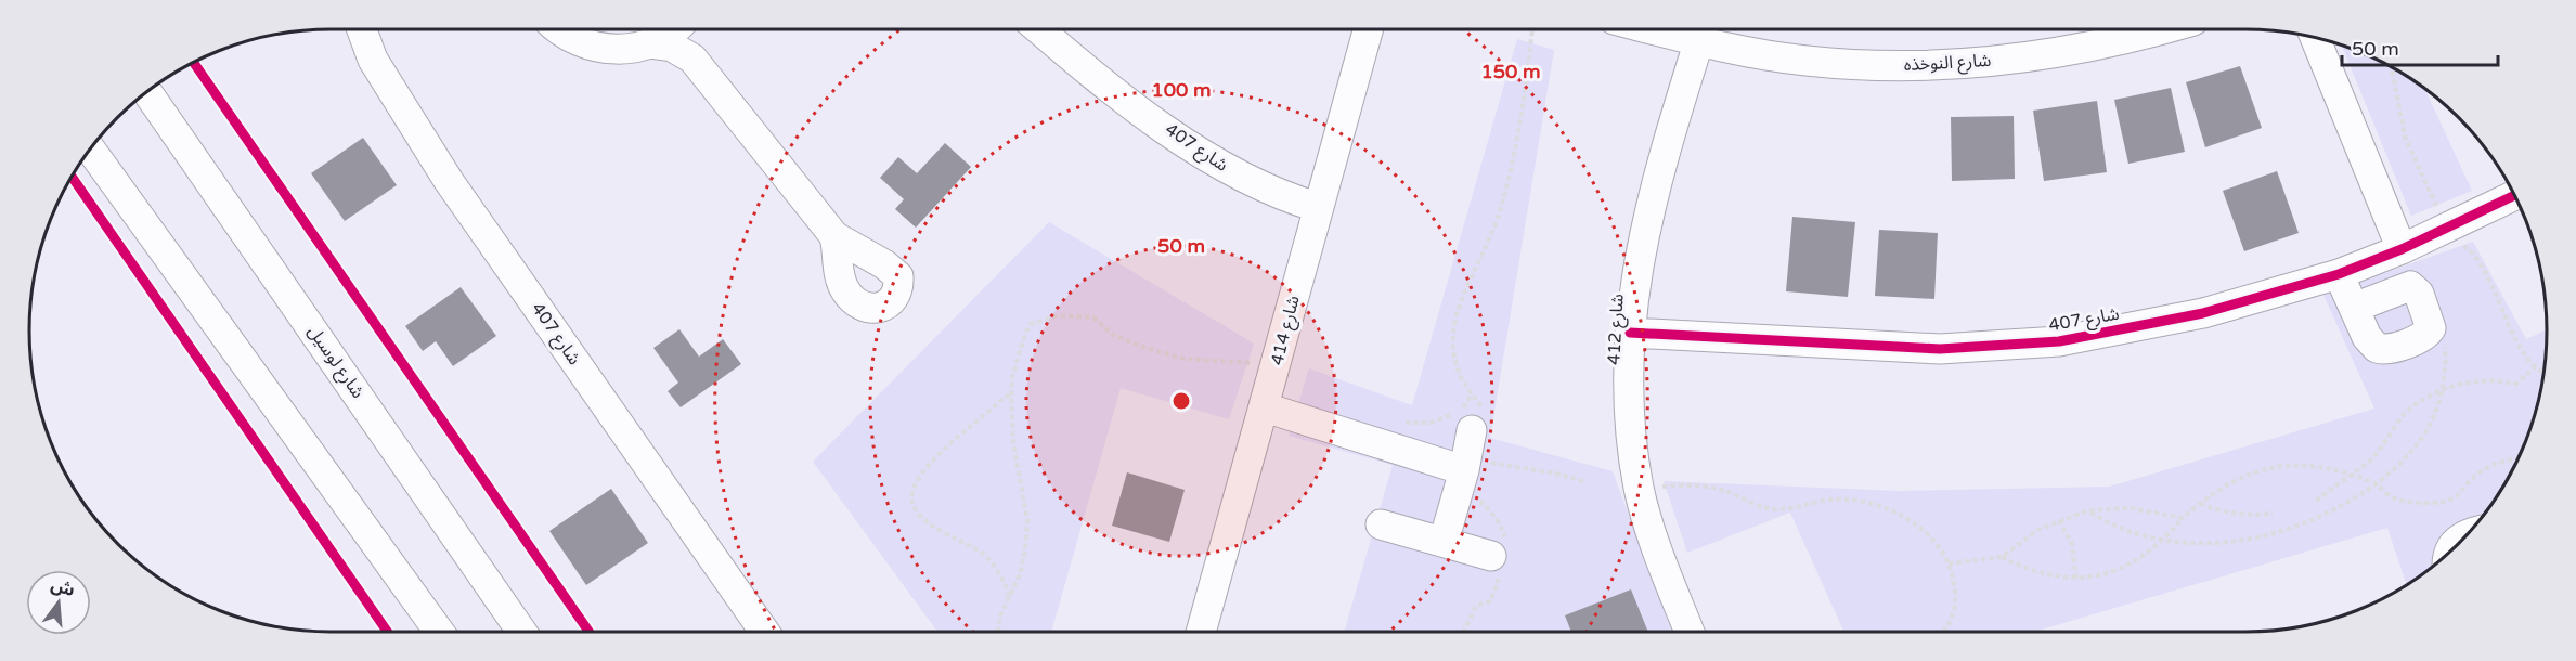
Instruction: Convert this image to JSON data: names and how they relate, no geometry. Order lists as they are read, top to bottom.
{
  "streets": {
    "street": [
      "شارع النوخذه",
      "شارع 407",
      "شارع 412",
      "شارع 414",
      "شارع لوسيل"
    ]
  },
  "crossings": [
    ["شارع النوخذه", "شارع 412"],
    ["شارع 407", "شارع 412"],
    ["شارع 407", "شارع 414"]
  ],
  "scale_bar": "50 m",
  "north": "top",
  "rings": ["150 m", "100 m", "50 m"]
}
